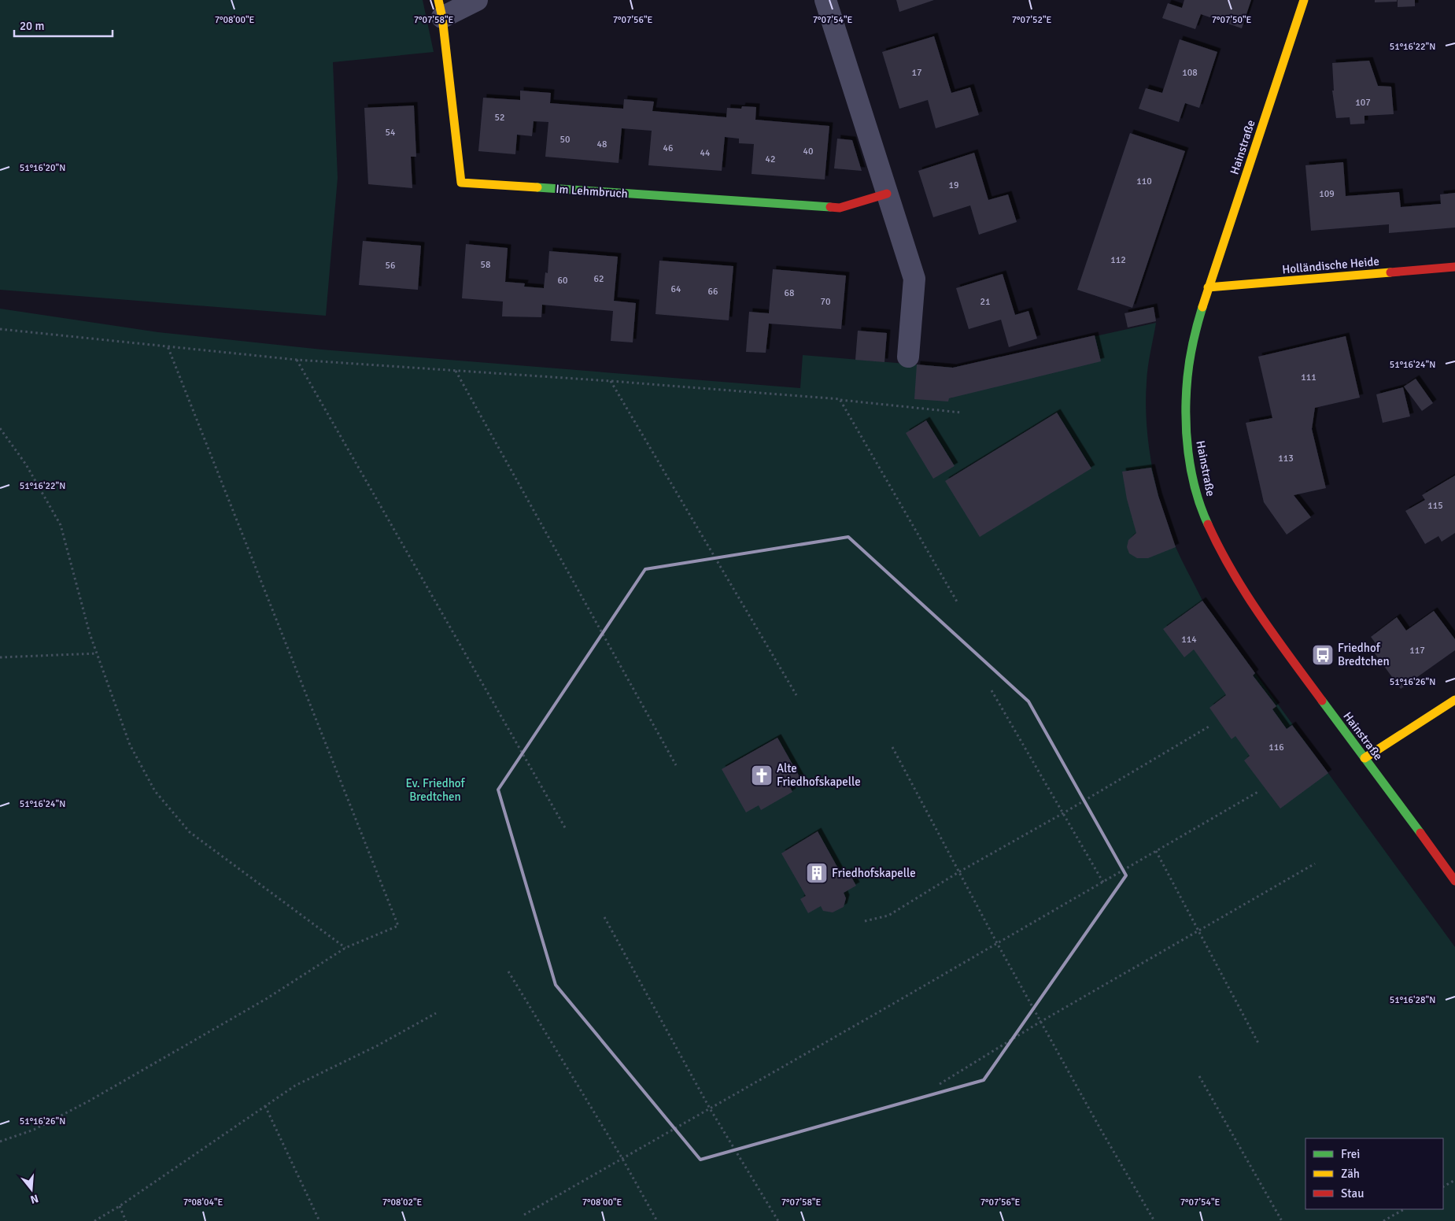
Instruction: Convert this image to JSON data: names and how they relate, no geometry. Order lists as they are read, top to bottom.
{
  "streets": {
    "street": ["Hainstraße", "Im Lehmbruch", "Holländische Heide"]
  },
  "crossings": [
    ["Hainstraße", "Holländische Heide"]
  ],
  "parks": ["Ev. Friedhof Bredtchen"],
  "places": {
    "bus stop": ["Friedhof Bredtchen"],
    "church": ["Alte Friedhofskapelle"],
    "building": ["Friedhofskapelle"]
  },
  "house_numbers": [
    "17",
    "108",
    "107",
    "52",
    "54",
    "50",
    "48",
    "46",
    "40",
    "44",
    "42",
    "110",
    "19",
    "109",
    "112",
    "58",
    "56",
    "62",
    "60",
    "64",
    "66",
    "68",
    "70",
    "21",
    "111",
    "113",
    "115",
    "114",
    "117",
    "116"
  ],
  "legend": ["Frei", "Zäh", "Stau"],
  "scale_bar": "20 m",
  "north": "bottom",
  "coordinates": [
    "7°08'00\"E",
    "7°07'58\"E",
    "7°07'56\"E",
    "7°07'54\"E",
    "7°07'52\"E",
    "7°07'50\"E",
    "51°16'22\"N",
    "51°16'20\"N",
    "51°16'24\"N",
    "51°16'26\"N",
    "51°16'28\"N",
    "7°08'04\"E",
    "7°08'02\"E"
  ]
}
